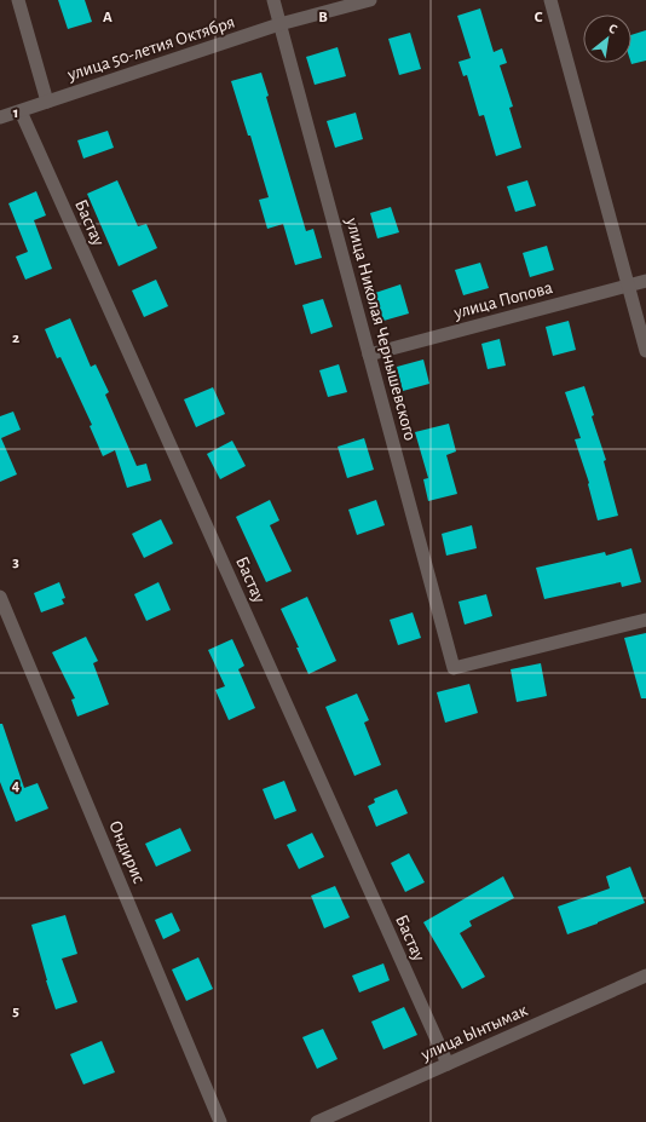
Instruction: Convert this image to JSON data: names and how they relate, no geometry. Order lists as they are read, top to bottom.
{
  "streets": {
    "street": [
      "улица 50-летия Октября",
      "Бастау",
      "улица Попова",
      "улица Николая Чернышевского",
      "Ондирис",
      "улица Ынтымак"
    ]
  },
  "crossings": [
    ["улица 50-летия Октября", "Бастау"],
    ["улица 50-летия Октября", "улица Николая Чернышевского"],
    ["Бастау", "улица Ынтымак"],
    ["улица Попова", "улица Николая Чернышевского"]
  ],
  "north": "top right",
  "grid": {
    "columns": ["A", "B", "C"],
    "rows": [
      "1",
      "2",
      "3",
      "4",
      "5"
    ]
  }
}
